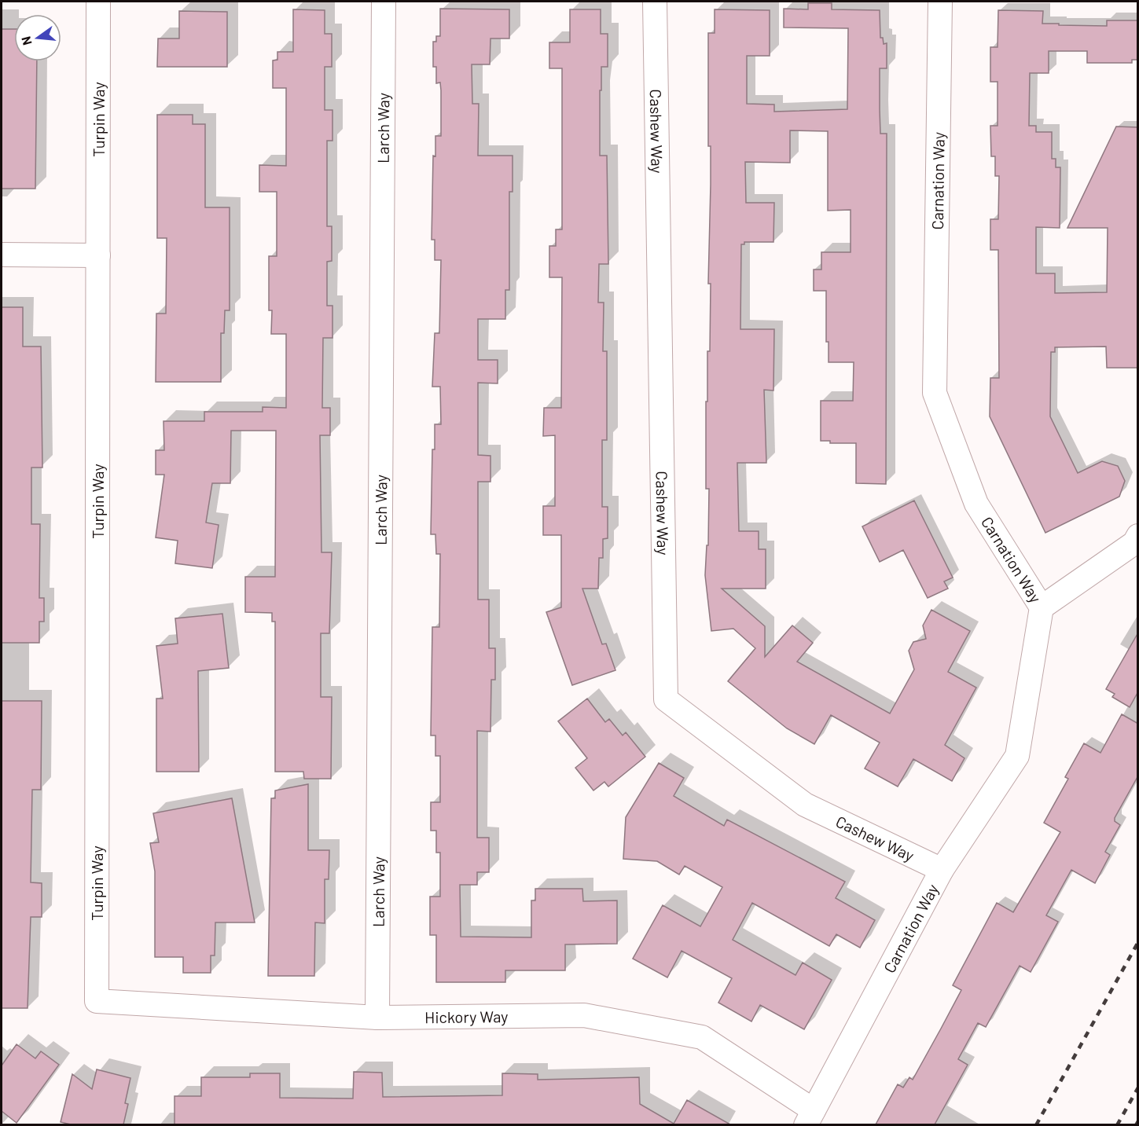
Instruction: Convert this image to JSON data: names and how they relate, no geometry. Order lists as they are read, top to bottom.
{
  "streets": {
    "street": [
      "Turpin Way",
      "Larch Way",
      "Cashew Way",
      "Carnation Way",
      "Hickory Way"
    ]
  },
  "crossings": [
    ["Turpin Way", "Hickory Way"],
    ["Larch Way", "Hickory Way"],
    ["Cashew Way", "Carnation Way"],
    ["Carnation Way", "Hickory Way"]
  ],
  "north": "left"
}
